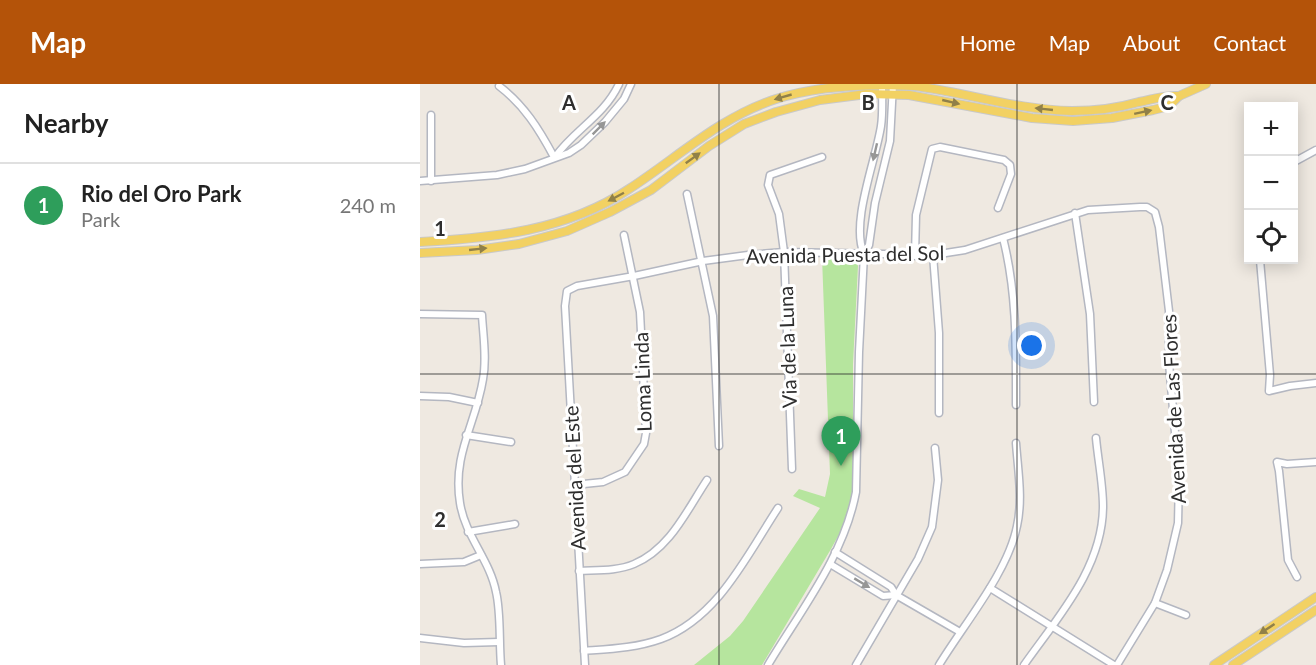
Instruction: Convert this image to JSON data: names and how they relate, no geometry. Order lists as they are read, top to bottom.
{
  "streets": {
    "street": [
      "Avenida Puesta del Sol",
      "Via de la Luna",
      "Loma Linda",
      "Avenida de Las Flores",
      "Avenida del Este"
    ]
  },
  "crossings": [
    ["Avenida Puesta del Sol", "Via de la Luna"],
    ["Avenida Puesta del Sol", "Loma Linda"],
    ["Avenida Puesta del Sol", "Avenida de Las Flores"],
    ["Avenida Puesta del Sol", "Avenida del Este"],
    ["Loma Linda", "Avenida del Este"]
  ],
  "page": {
    "header": "Map",
    "nav": [
      "Home",
      "Map",
      "About",
      "Contact"
    ],
    "heading": "Nearby",
    "map_buttons": ["+", "−"],
    "list": [
      {
        "mark": "1",
        "name": "Rio del Oro Park",
        "note": "Park",
        "value": "240 m"
      }
    ],
    "pins": "1"
  },
  "grid": {
    "columns": ["A", "B", "C"],
    "rows": ["1", "2"]
  }
}
